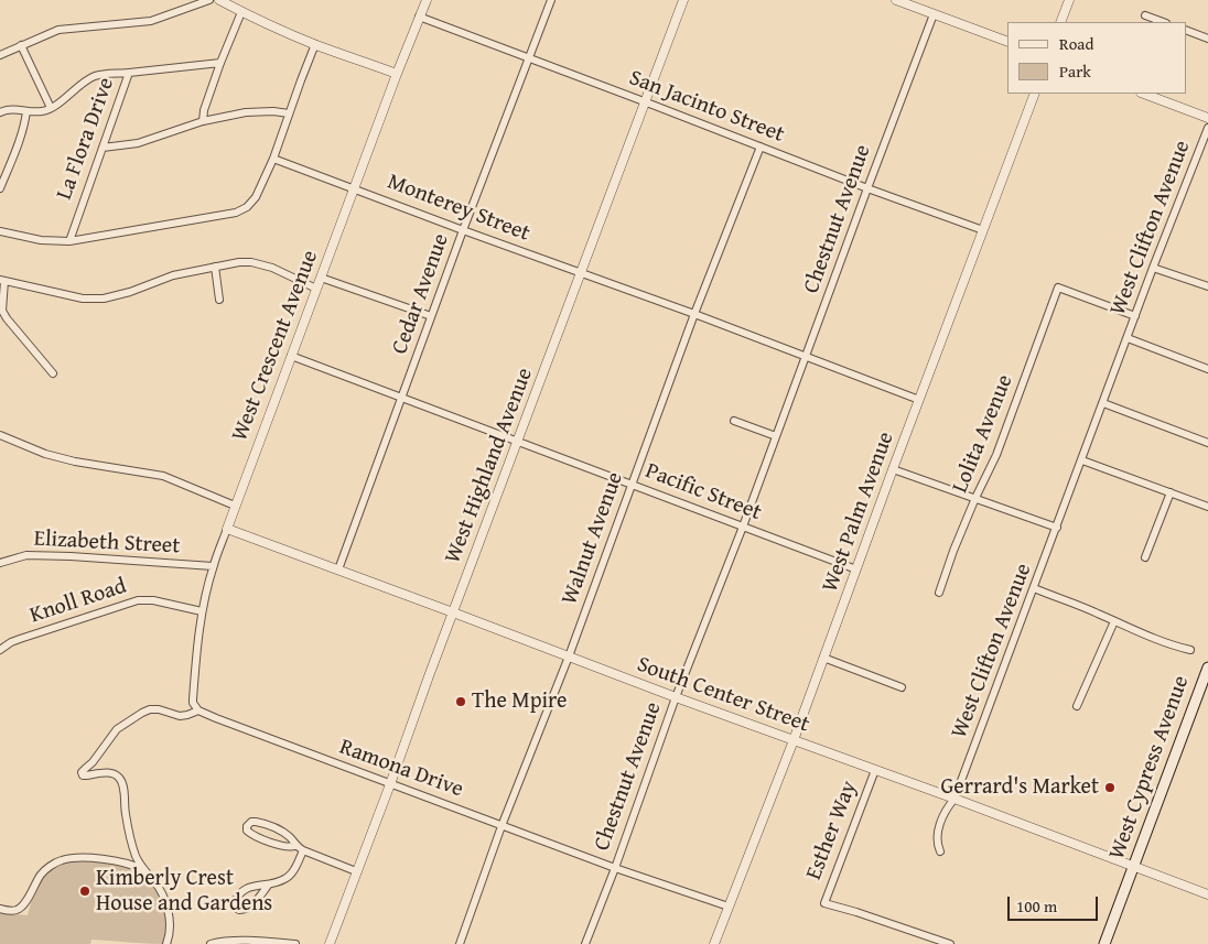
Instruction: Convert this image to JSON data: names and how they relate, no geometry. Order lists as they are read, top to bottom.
{
  "streets": {
    "main road": ["West Cypress Avenue"],
    "street": [
      "San Jacinto Street",
      "La Flora Drive",
      "Monterey Street",
      "Chestnut Avenue",
      "West Clifton Avenue",
      "Cedar Avenue",
      "West Crescent Avenue",
      "Lolita Avenue",
      "West Highland Avenue",
      "Pacific Street",
      "West Palm Avenue",
      "Walnut Avenue",
      "Elizabeth Street",
      "Knoll Road",
      "South Center Street",
      "Ramona Drive",
      "Esther Way"
    ]
  },
  "crossings": [
    ["San Jacinto Street", "Chestnut Avenue"],
    ["San Jacinto Street", "Cedar Avenue"],
    ["San Jacinto Street", "West Crescent Avenue"],
    ["San Jacinto Street", "West Highland Avenue"],
    ["San Jacinto Street", "West Palm Avenue"],
    ["San Jacinto Street", "Walnut Avenue"],
    ["Monterey Street", "Chestnut Avenue"],
    ["Monterey Street", "Cedar Avenue"],
    ["Monterey Street", "West Crescent Avenue"],
    ["Monterey Street", "West Highland Avenue"],
    ["Monterey Street", "West Palm Avenue"],
    ["Monterey Street", "Walnut Avenue"],
    ["Chestnut Avenue", "Pacific Street"],
    ["Chestnut Avenue", "South Center Street"],
    ["Chestnut Avenue", "Ramona Drive"],
    ["West Clifton Avenue", "Lolita Avenue"],
    ["West Clifton Avenue", "South Center Street"],
    ["Cedar Avenue", "Pacific Street"],
    ["Cedar Avenue", "South Center Street"],
    ["West Crescent Avenue", "Pacific Street"],
    ["West Crescent Avenue", "Elizabeth Street"],
    ["West Crescent Avenue", "Knoll Road"],
    ["West Crescent Avenue", "South Center Street"],
    ["West Crescent Avenue", "Ramona Drive"],
    ["West Highland Avenue", "Pacific Street"],
    ["West Highland Avenue", "South Center Street"],
    ["West Highland Avenue", "Ramona Drive"],
    ["Pacific Street", "West Palm Avenue"],
    ["Pacific Street", "Walnut Avenue"],
    ["West Palm Avenue", "South Center Street"],
    ["West Palm Avenue", "Ramona Drive"],
    ["Walnut Avenue", "South Center Street"],
    ["Walnut Avenue", "Ramona Drive"],
    ["South Center Street", "West Cypress Avenue"],
    ["South Center Street", "Esther Way"]
  ],
  "places": ["The Mpire", "Gerrard's Market", "Kimberly Crest House and Gardens"],
  "legend": ["Road", "Park"],
  "scale_bar": "100 m"
}
